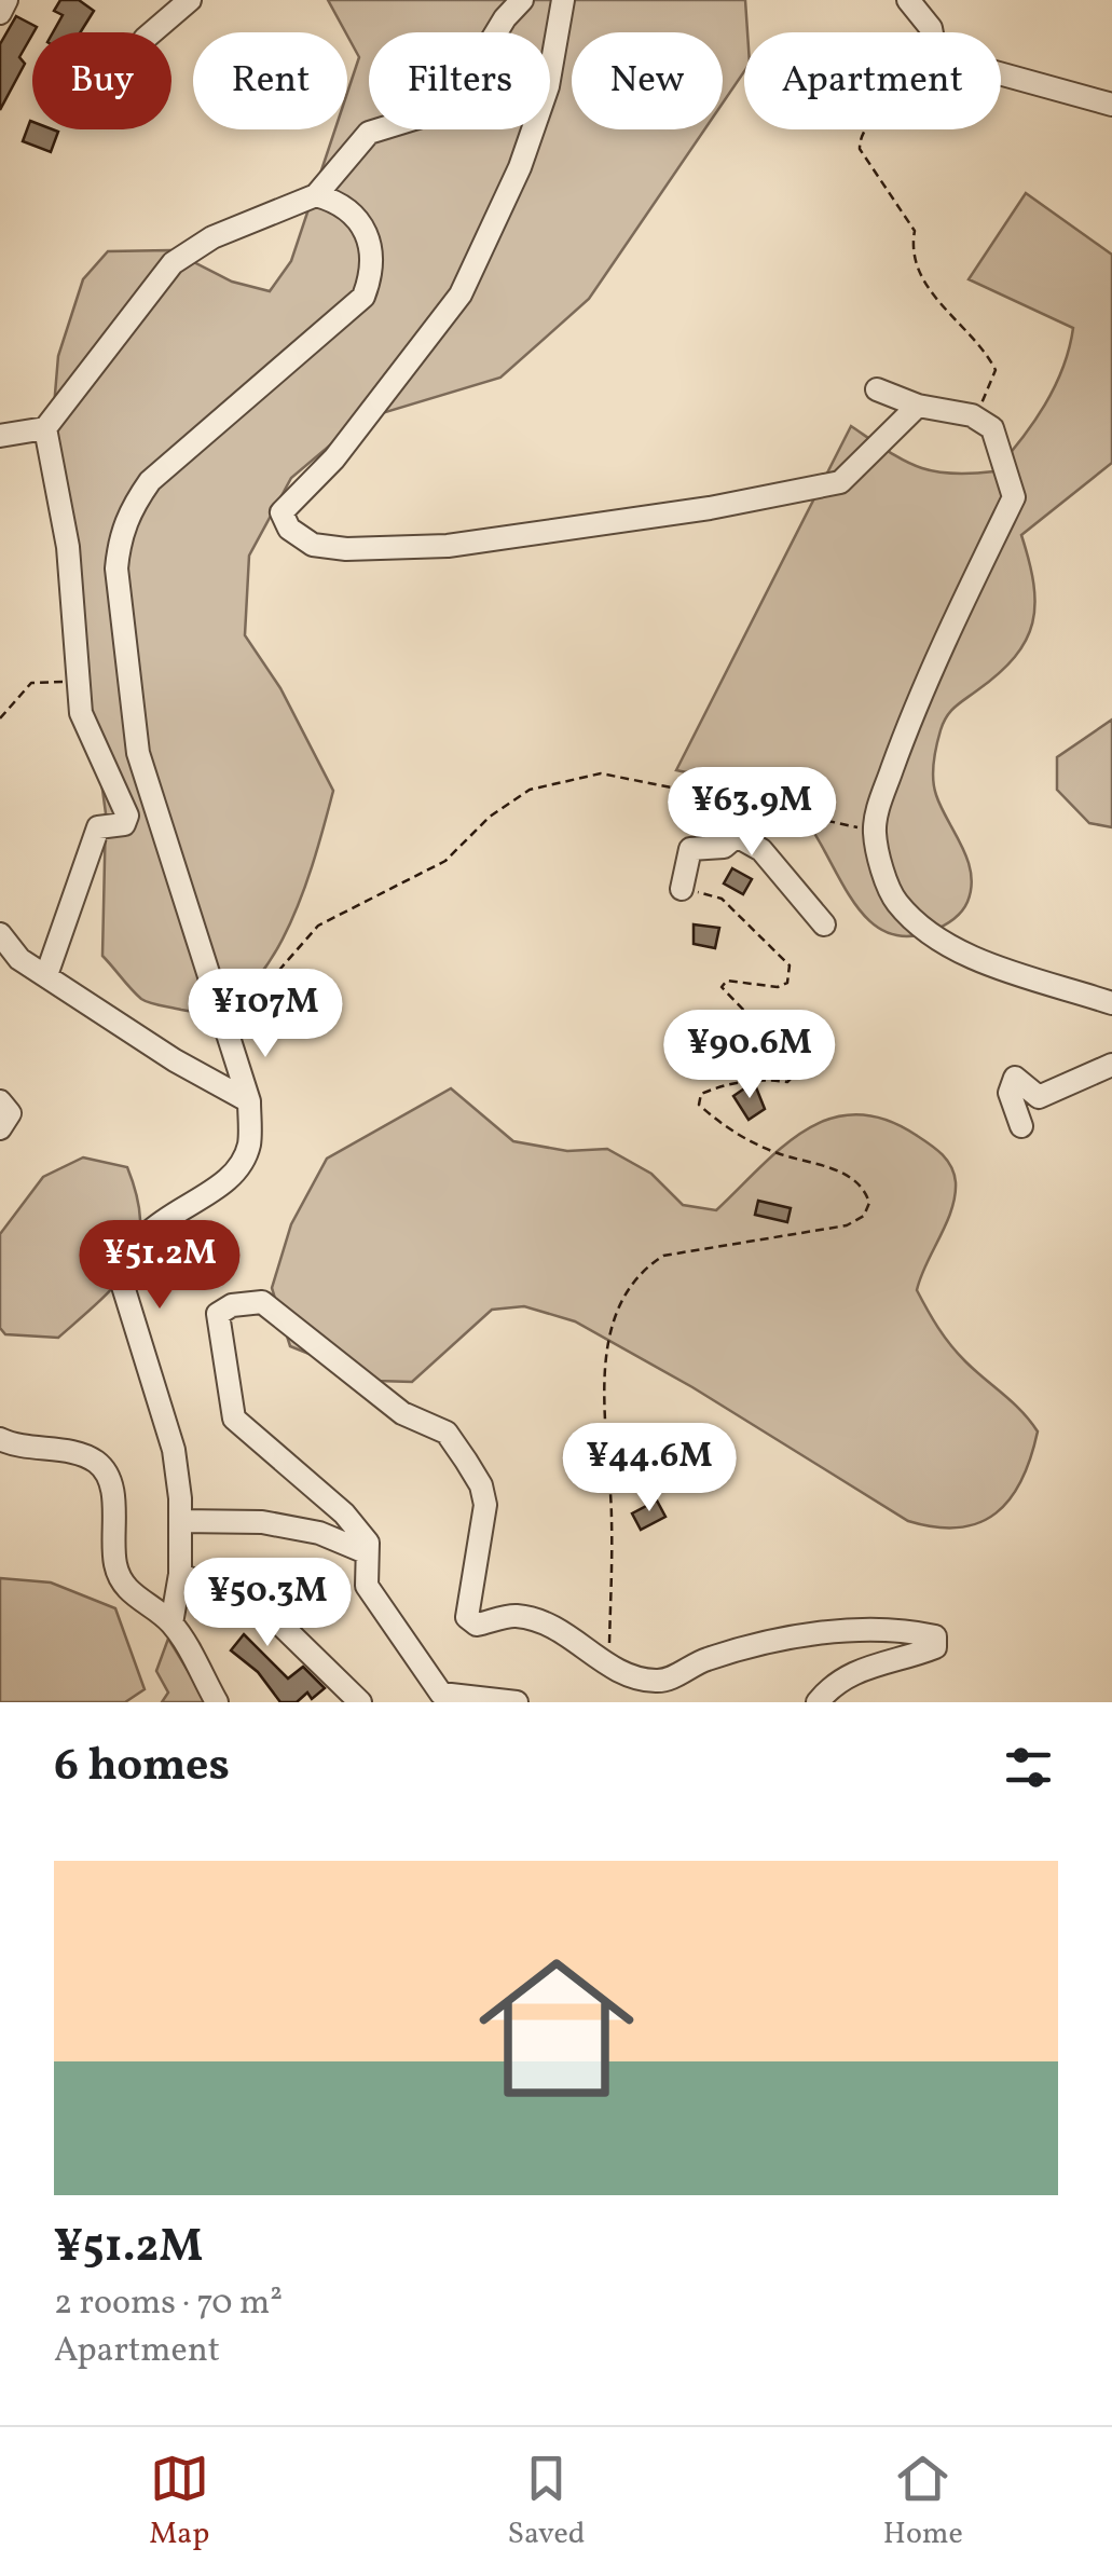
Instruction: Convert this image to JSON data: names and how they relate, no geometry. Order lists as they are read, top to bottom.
{
  "page": {
    "chip": [
      "Buy",
      "Rent",
      "Filters",
      "New",
      "Apartment"
    ],
    "price": [
      "¥63.9M",
      "¥107M",
      "¥90.6M",
      "¥51.2M",
      "¥44.6M",
      "¥50.3M"
    ],
    "heading": "6 homes",
    "list": [
      {
        "name": "¥51.2M",
        "note": "2 rooms · 70 m² · Apartment"
      }
    ],
    "tabs": ["Map", "Saved", "Home"]
  }
}
